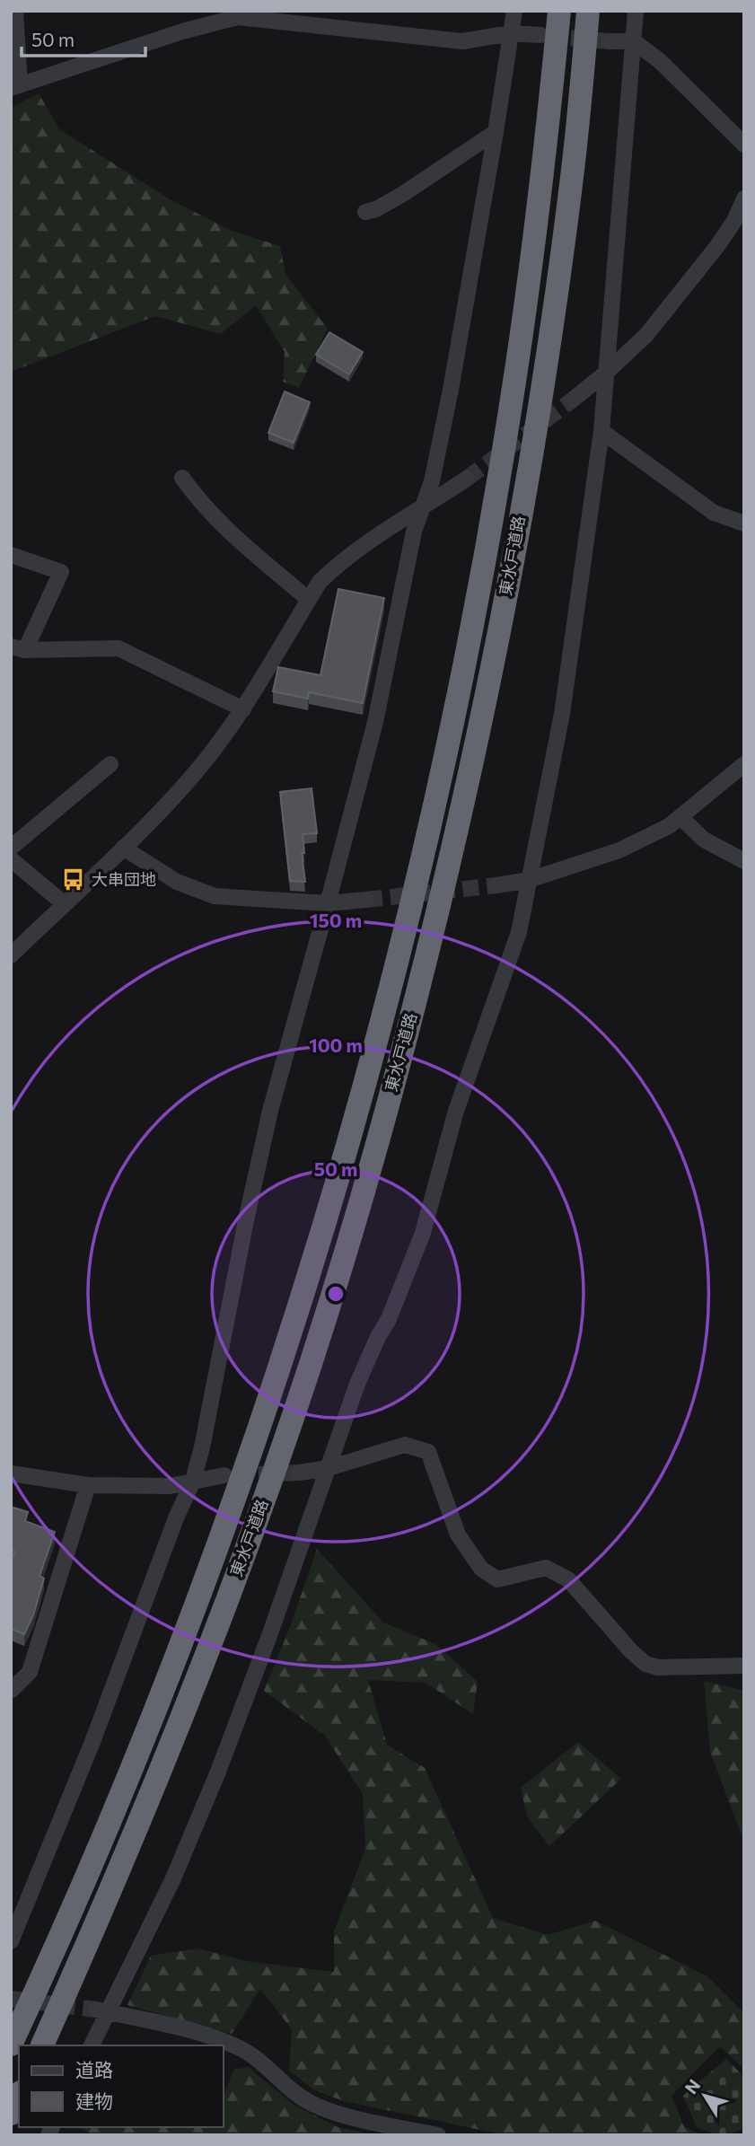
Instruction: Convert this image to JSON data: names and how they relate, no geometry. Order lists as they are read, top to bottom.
{
  "streets": {
    "highway": ["東水戸道路"]
  },
  "places": {
    "bus stop": ["大串団地"]
  },
  "legend": ["道路", "建物"],
  "scale_bar": "50 m",
  "north": "top left",
  "rings": ["150 m", "100 m", "50 m"]
}
